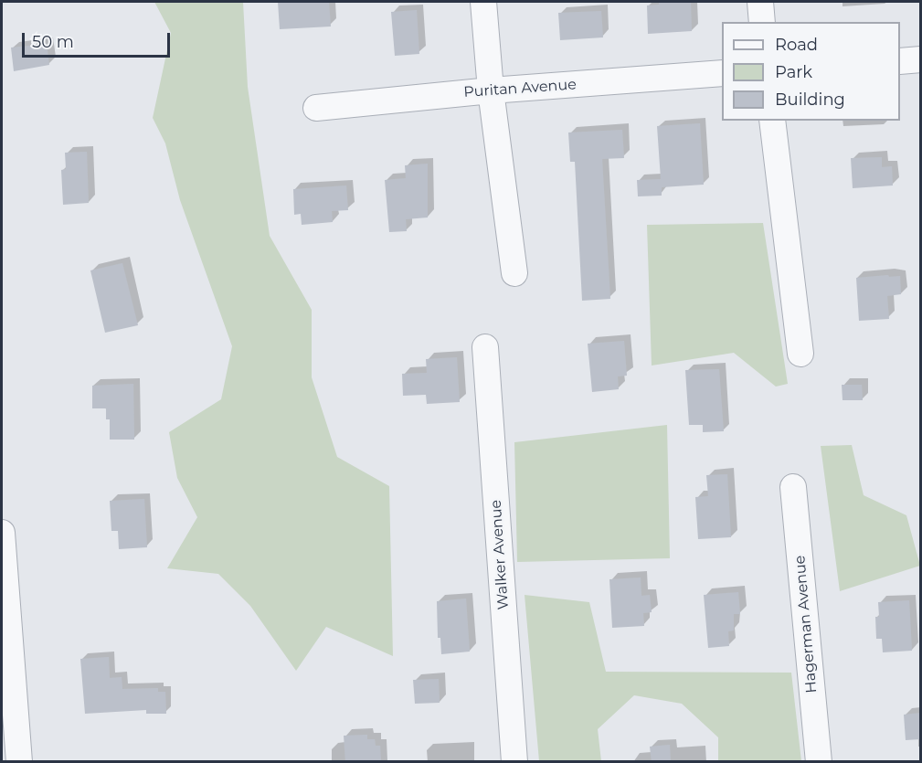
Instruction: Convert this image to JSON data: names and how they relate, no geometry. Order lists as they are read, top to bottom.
{
  "streets": {
    "street": ["Puritan Avenue", "Walker Avenue", "Hagerman Avenue"]
  },
  "legend": ["Road", "Park", "Building"],
  "scale_bar": "50 m"
}
